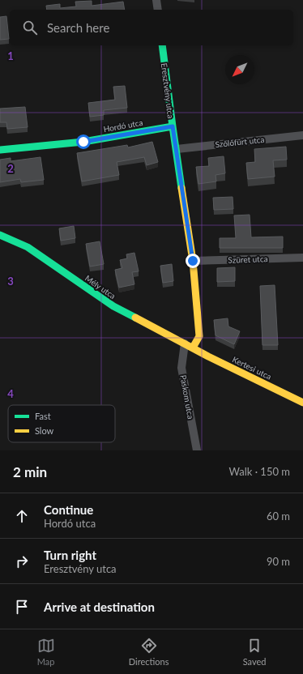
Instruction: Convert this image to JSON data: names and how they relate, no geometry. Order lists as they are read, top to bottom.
{
  "streets": {
    "street": [
      "Eresztvény utca",
      "Hordó utca",
      "Szőlőfürt utca",
      "Szüret utca",
      "Mély utca",
      "Kertesi utca",
      "Paskom utca"
    ]
  },
  "crossings": [
    ["Eresztvény utca", "Hordó utca"],
    ["Eresztvény utca", "Szőlőfürt utca"],
    ["Eresztvény utca", "Szüret utca"],
    ["Eresztvény utca", "Mély utca"],
    ["Eresztvény utca", "Kertesi utca"],
    ["Mély utca", "Kertesi utca"],
    ["Mély utca", "Paskom utca"]
  ],
  "legend": ["Fast", "Slow"],
  "north": "bottom left",
  "page": {
    "search": "Search here",
    "heading": ["2 min", "Walk · 150 m"],
    "list": [
      ["Continue", "Hordó utca", "60 m"],
      ["Turn right", "Eresztvény utca", "90 m"],
      "Arrive at destination"
    ],
    "nav": ["Map", "Directions", "Saved"]
  },
  "grid": {
    "rows": [
      "1",
      "2",
      "3",
      "4"
    ]
  }
}
